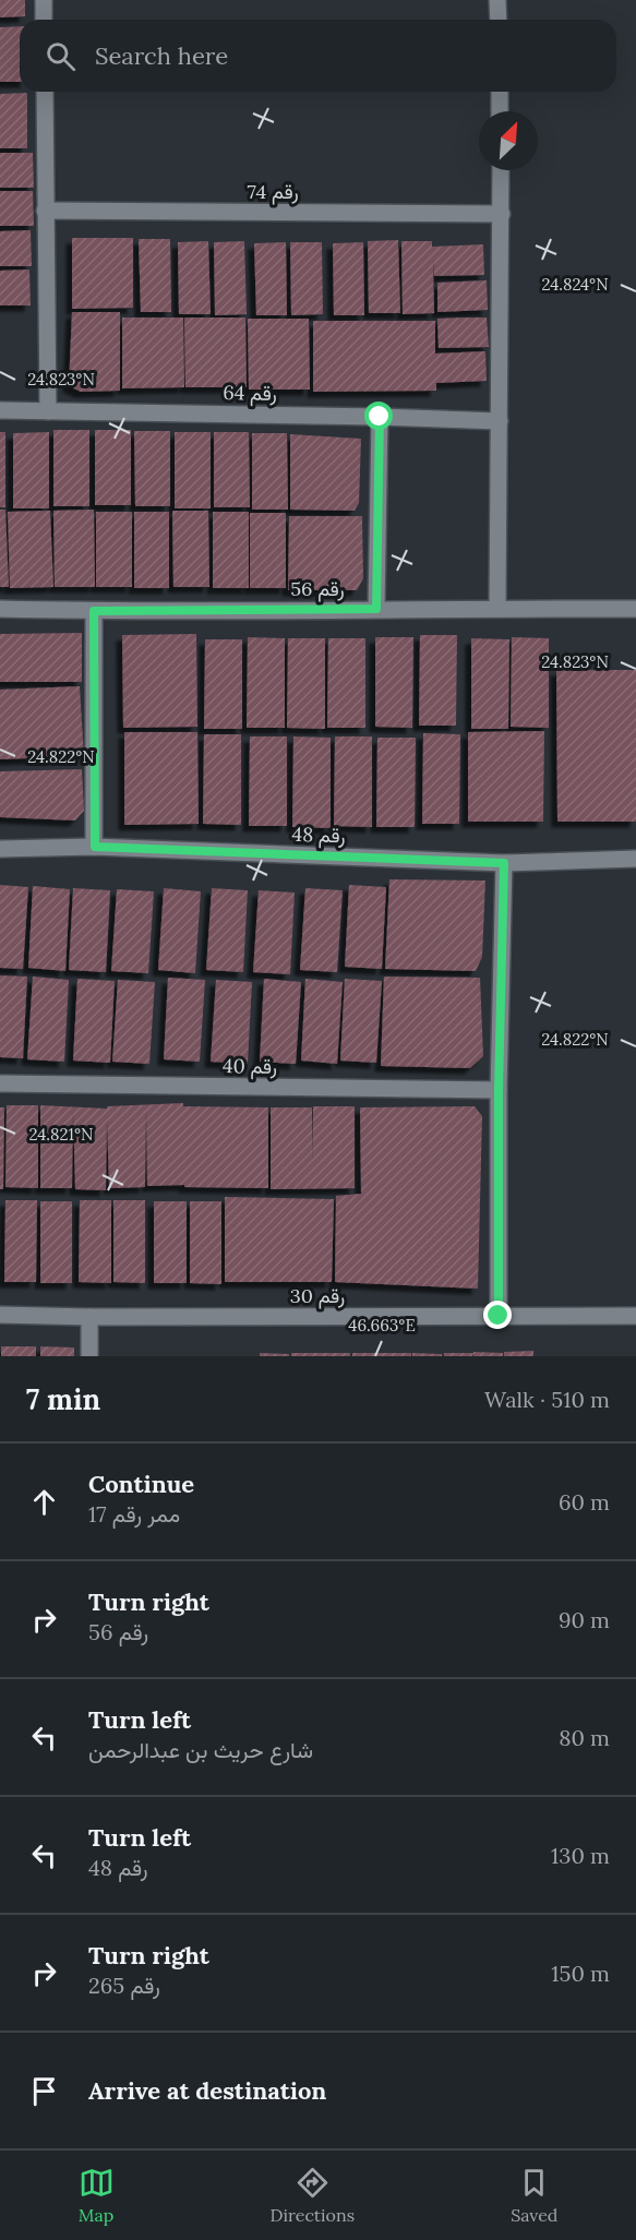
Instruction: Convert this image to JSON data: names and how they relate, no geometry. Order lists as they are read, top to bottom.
{
  "streets": {
    "street": [
      "رقم 74",
      "رقم 64",
      "رقم 56",
      "رقم 48",
      "رقم 40",
      "رقم 30"
    ]
  },
  "north": "top right",
  "page": {
    "search": "Search here",
    "heading": ["7 min", "Walk · 510 m"],
    "list": [
      ["Continue", "ممر رقم 17", "60 m"],
      ["Turn right", "رقم 56", "90 m"],
      ["Turn left", "شارع حريث بن عبدالرحمن", "80 m"],
      ["Turn left", "رقم 48", "130 m"],
      ["Turn right", "رقم 265", "150 m"],
      "Arrive at destination"
    ],
    "nav": ["Map", "Directions", "Saved"]
  },
  "coordinates": [
    "24.824°N",
    "24.823°N",
    "24.822°N",
    "24.821°N",
    "46.663°E"
  ]
}
